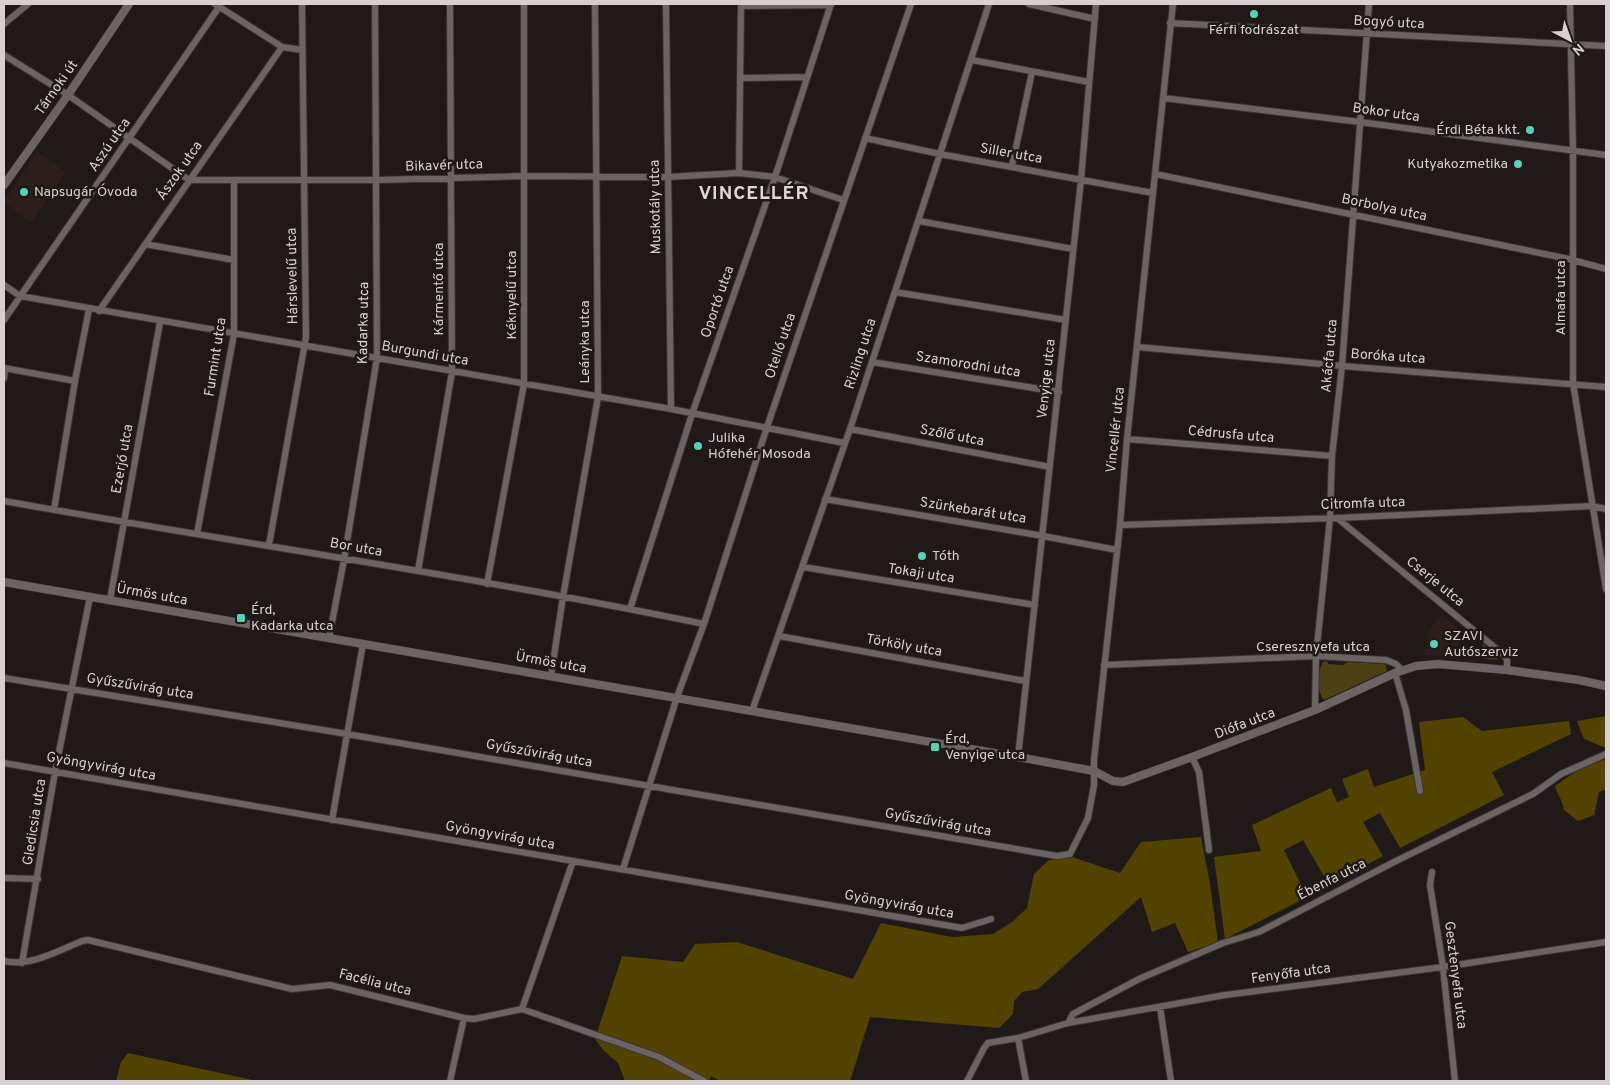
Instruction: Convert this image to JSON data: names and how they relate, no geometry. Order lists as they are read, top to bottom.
{
  "streets": {
    "street": [
      "Bogyó utca",
      "Tárnoki út",
      "Bokor utca",
      "Aszú utca",
      "Siller utca",
      "Bikavér utca",
      "Ászok utca",
      "Muskotály utca",
      "Borbolya utca",
      "Hárslevelű utca",
      "Kármentő utca",
      "Kéknyelű utca",
      "Almafa utca",
      "Oportó utca",
      "Kadarka utca",
      "Leányka utca",
      "Otelló utca",
      "Burgundi utca",
      "Rizling utca",
      "Akácfa utca",
      "Furmint utca",
      "Boróka utca",
      "Szamorodni utca",
      "Venyige utca",
      "Vincellér utca",
      "Cédrusfa utca",
      "Szőlő utca",
      "Ezerjó utca",
      "Citromfa utca",
      "Szürkebarát utca",
      "Bor utca",
      "Tokaji utca",
      "Cserje utca",
      "Ürmös utca",
      "Törköly utca",
      "Cseresznyefa utca",
      "Gyűszűvirág utca",
      "Diófa utca",
      "Gyöngyvirág utca",
      "Gledicsia utca",
      "Ébenfa utca",
      "Fenyőfa utca",
      "Gesztenyefa utca",
      "Facélia utca"
    ]
  },
  "crossings": [
    ["Bogyó utca", "Almafa utca"],
    ["Bogyó utca", "Akácfa utca"],
    ["Bogyó utca", "Vincellér utca"],
    ["Bokor utca", "Almafa utca"],
    ["Bokor utca", "Akácfa utca"],
    ["Bokor utca", "Vincellér utca"],
    ["Aszú utca", "Burgundi utca"],
    ["Siller utca", "Otelló utca"],
    ["Siller utca", "Rizling utca"],
    ["Siller utca", "Venyige utca"],
    ["Siller utca", "Vincellér utca"],
    ["Bikavér utca", "Ászok utca"],
    ["Bikavér utca", "Muskotály utca"],
    ["Bikavér utca", "Hárslevelű utca"],
    ["Bikavér utca", "Kármentő utca"],
    ["Bikavér utca", "Kéknyelű utca"],
    ["Bikavér utca", "Oportó utca"],
    ["Bikavér utca", "Kadarka utca"],
    ["Bikavér utca", "Leányka utca"],
    ["Bikavér utca", "Otelló utca"],
    ["Bikavér utca", "Furmint utca"],
    ["Ászok utca", "Burgundi utca"],
    ["Muskotály utca", "Burgundi utca"],
    ["Borbolya utca", "Almafa utca"],
    ["Borbolya utca", "Akácfa utca"],
    ["Borbolya utca", "Vincellér utca"],
    ["Hárslevelű utca", "Burgundi utca"],
    ["Hárslevelű utca", "Bor utca"],
    ["Kármentő utca", "Burgundi utca"],
    ["Kármentő utca", "Bor utca"],
    ["Kéknyelű utca", "Burgundi utca"],
    ["Kéknyelű utca", "Bor utca"],
    ["Almafa utca", "Boróka utca"],
    ["Almafa utca", "Citromfa utca"],
    ["Oportó utca", "Burgundi utca"],
    ["Oportó utca", "Bor utca"],
    ["Kadarka utca", "Burgundi utca"],
    ["Kadarka utca", "Bor utca"],
    ["Kadarka utca", "Ürmös utca"],
    ["Leányka utca", "Burgundi utca"],
    ["Leányka utca", "Bor utca"],
    ["Leányka utca", "Ürmös utca"],
    ["Otelló utca", "Burgundi utca"],
    ["Otelló utca", "Bor utca"],
    ["Otelló utca", "Ürmös utca"],
    ["Otelló utca", "Gyűszűvirág utca"],
    ["Otelló utca", "Gyöngyvirág utca"],
    ["Burgundi utca", "Rizling utca"],
    ["Burgundi utca", "Furmint utca"],
    ["Burgundi utca", "Ezerjó utca"],
    ["Rizling utca", "Szamorodni utca"],
    ["Rizling utca", "Szőlő utca"],
    ["Rizling utca", "Szürkebarát utca"],
    ["Rizling utca", "Tokaji utca"],
    ["Rizling utca", "Ürmös utca"],
    ["Rizling utca", "Törköly utca"],
    ["Akácfa utca", "Boróka utca"],
    ["Akácfa utca", "Cédrusfa utca"],
    ["Akácfa utca", "Citromfa utca"],
    ["Akácfa utca", "Cserje utca"],
    ["Akácfa utca", "Cseresznyefa utca"],
    ["Akácfa utca", "Diófa utca"],
    ["Furmint utca", "Bor utca"],
    ["Boróka utca", "Vincellér utca"],
    ["Szamorodni utca", "Venyige utca"],
    ["Venyige utca", "Szőlő utca"],
    ["Venyige utca", "Szürkebarát utca"],
    ["Venyige utca", "Tokaji utca"],
    ["Venyige utca", "Ürmös utca"],
    ["Venyige utca", "Törköly utca"],
    ["Vincellér utca", "Cédrusfa utca"],
    ["Vincellér utca", "Citromfa utca"],
    ["Vincellér utca", "Szürkebarát utca"],
    ["Vincellér utca", "Ürmös utca"],
    ["Vincellér utca", "Cseresznyefa utca"],
    ["Vincellér utca", "Gyűszűvirág utca"],
    ["Vincellér utca", "Diófa utca"],
    ["Ezerjó utca", "Bor utca"],
    ["Ezerjó utca", "Ürmös utca"],
    ["Citromfa utca", "Cserje utca"],
    ["Ürmös utca", "Diófa utca"],
    ["Ürmös utca", "Gledicsia utca"],
    ["Cseresznyefa utca", "Diófa utca"],
    ["Gyűszűvirág utca", "Gledicsia utca"],
    ["Gyöngyvirág utca", "Gledicsia utca"],
    ["Gledicsia utca", "Facélia utca"],
    ["Ébenfa utca", "Fenyőfa utca"],
    ["Fenyőfa utca", "Gesztenyefa utca"]
  ],
  "districts": ["VINCELLÉR"],
  "places": {
    "other": [
      "Férfi fodrászat",
      "Érdi Béta kkt.",
      "Kutyakozmetika",
      "Napsugár Óvoda",
      "Julika Hófehér Mosoda",
      "Tóth",
      "SZAVI Autószerviz"
    ],
    "transit": ["Érd, Kadarka utca", "Érd, Venyige utca"]
  },
  "north": "bottom right"
}
